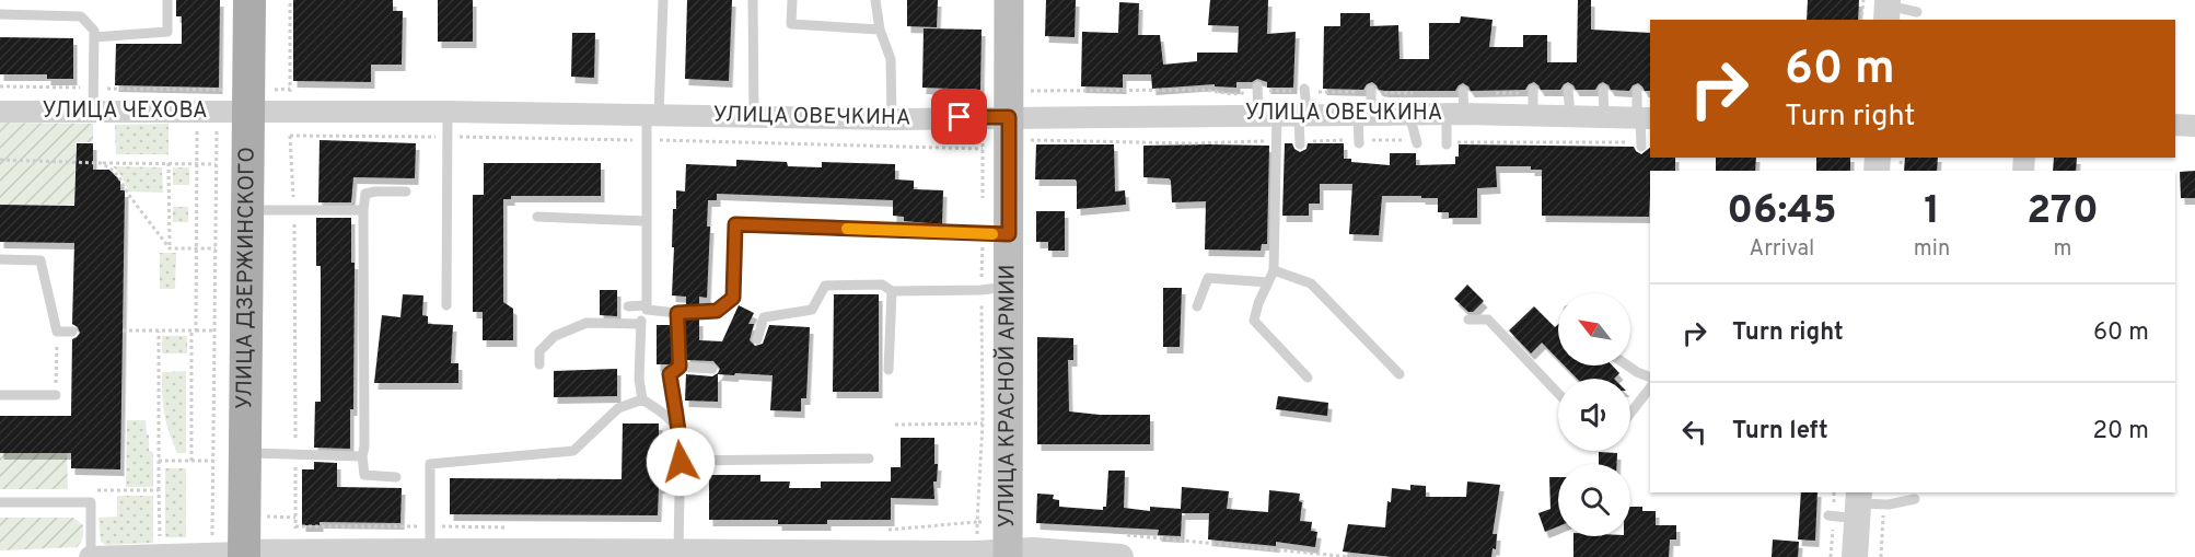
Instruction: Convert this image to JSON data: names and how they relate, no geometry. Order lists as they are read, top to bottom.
{
  "streets": {
    "main road": ["УЛИЦА ДЗЕРЖИНСКОГО", "УЛИЦА КРАСНОЙ АРМИИ"],
    "street": ["УЛИЦА ЧЕХОВА", "УЛИЦА ОВЕЧКИНА"]
  },
  "crossings": [
    ["УЛИЦА ЧЕХОВА", "УЛИЦА ОВЕЧКИНА"],
    ["УЛИЦА ЧЕХОВА", "УЛИЦА ДЗЕРЖИНСКОГО"],
    ["УЛИЦА ОВЕЧКИНА", "УЛИЦА ДЗЕРЖИНСКОГО"],
    ["УЛИЦА ОВЕЧКИНА", "УЛИЦА КРАСНОЙ АРМИИ"]
  ],
  "north": "top left",
  "page": {
    "turn": ["60 m", "Turn right"],
    "eta": [
      "06:45",
      "Arrival",
      "1",
      "min",
      "270",
      "m"
    ],
    "list": [
      {
        "name": "Turn right",
        "value": "60 m"
      },
      {
        "name": "Turn left",
        "value": "20 m"
      }
    ]
  }
}
